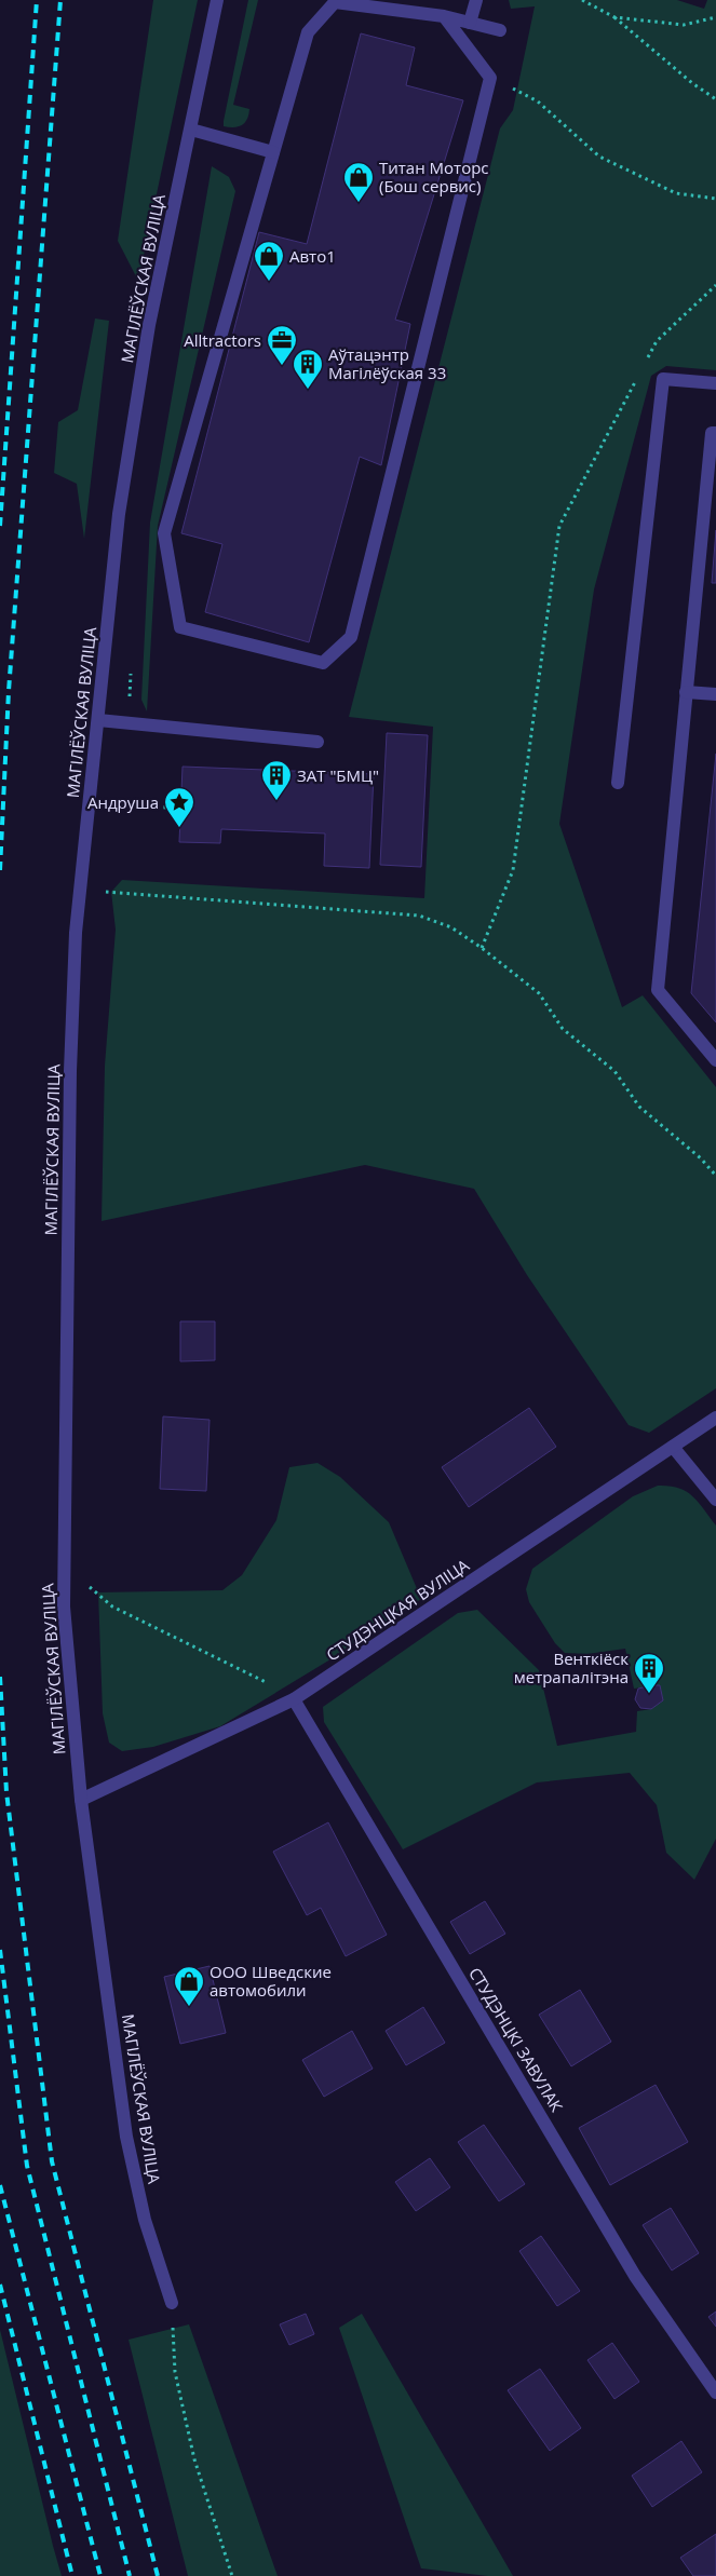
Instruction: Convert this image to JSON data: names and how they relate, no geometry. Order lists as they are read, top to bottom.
{
  "streets": {
    "street": ["МАГІЛЁЎСКАЯ ВУЛІЦА", "СТУДЭНЦКАЯ ВУЛІЦА", "СТУДЭНЦКІ ЗАВУЛАК"]
  },
  "crossings": [
    ["МАГІЛЁЎСКАЯ ВУЛІЦА", "СТУДЭНЦКАЯ ВУЛІЦА"],
    ["СТУДЭНЦКАЯ ВУЛІЦА", "СТУДЭНЦКІ ЗАВУЛАК"]
  ],
  "places": {
    "shop": ["Титан Моторс (Бош сервис)", "Авто1", "ООО Шведские автомобили"],
    "office": ["Alltractors"],
    "building": ["Аўтацэнтр Магілёўская 33", "ЗАТ \"БМЦ\"", "Венткіёск метрапалітэна"],
    "place": ["Андруша"]
  }
}
